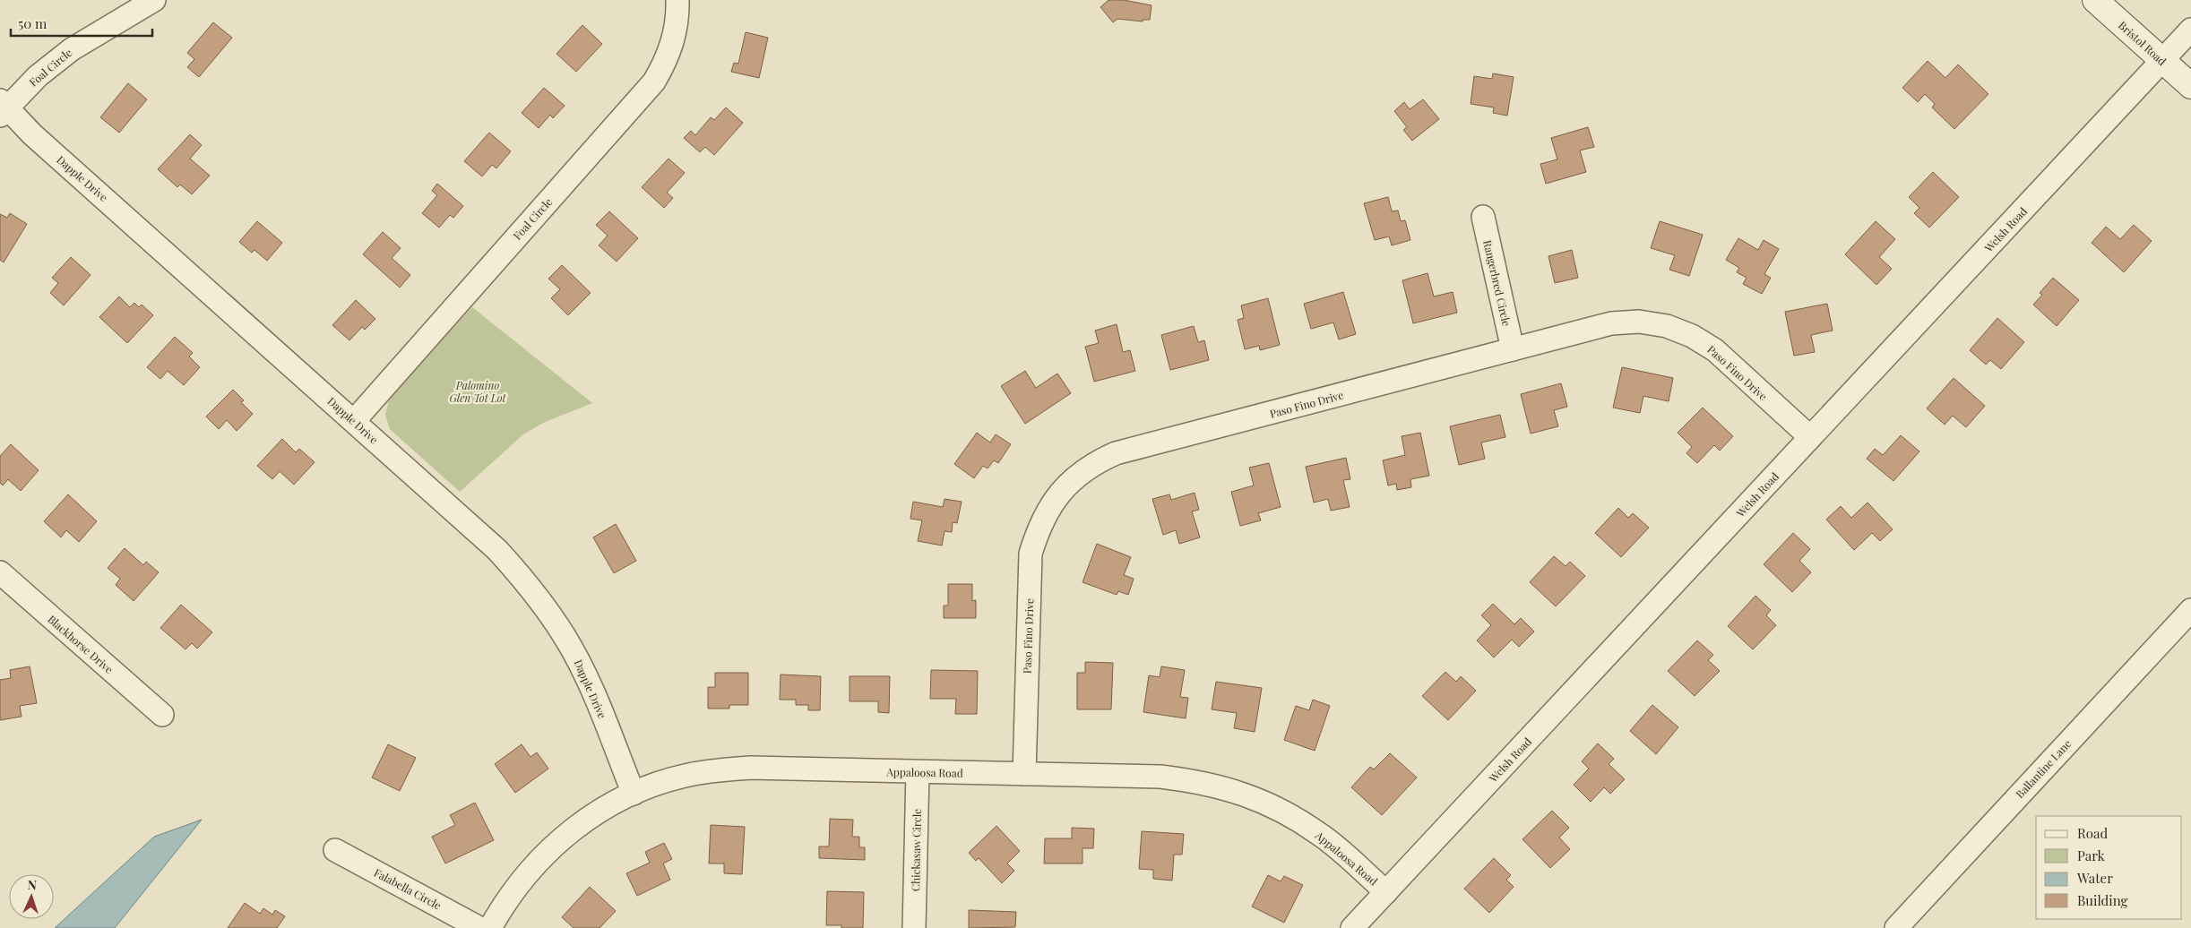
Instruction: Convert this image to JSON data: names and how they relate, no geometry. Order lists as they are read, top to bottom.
{
  "streets": {
    "main road": ["Bristol Road"],
    "street": [
      "Foal Circle",
      "Dapple Drive",
      "Welsh Road",
      "Rangerbred Circle",
      "Paso Fino Drive",
      "Blackhorse Drive",
      "Ballantine Lane",
      "Appaloosa Road",
      "Chickasaw Circle",
      "Falabella Circle"
    ]
  },
  "crossings": [
    ["Bristol Road", "Welsh Road"],
    ["Foal Circle", "Dapple Drive"],
    ["Dapple Drive", "Appaloosa Road"],
    ["Welsh Road", "Paso Fino Drive"],
    ["Welsh Road", "Appaloosa Road"],
    ["Rangerbred Circle", "Paso Fino Drive"],
    ["Paso Fino Drive", "Appaloosa Road"],
    ["Appaloosa Road", "Chickasaw Circle"]
  ],
  "parks": ["Palomino Glen Tot Lot"],
  "legend": [
    "Road",
    "Park",
    "Water",
    "Building"
  ],
  "scale_bar": "50 m",
  "north": "top"
}
